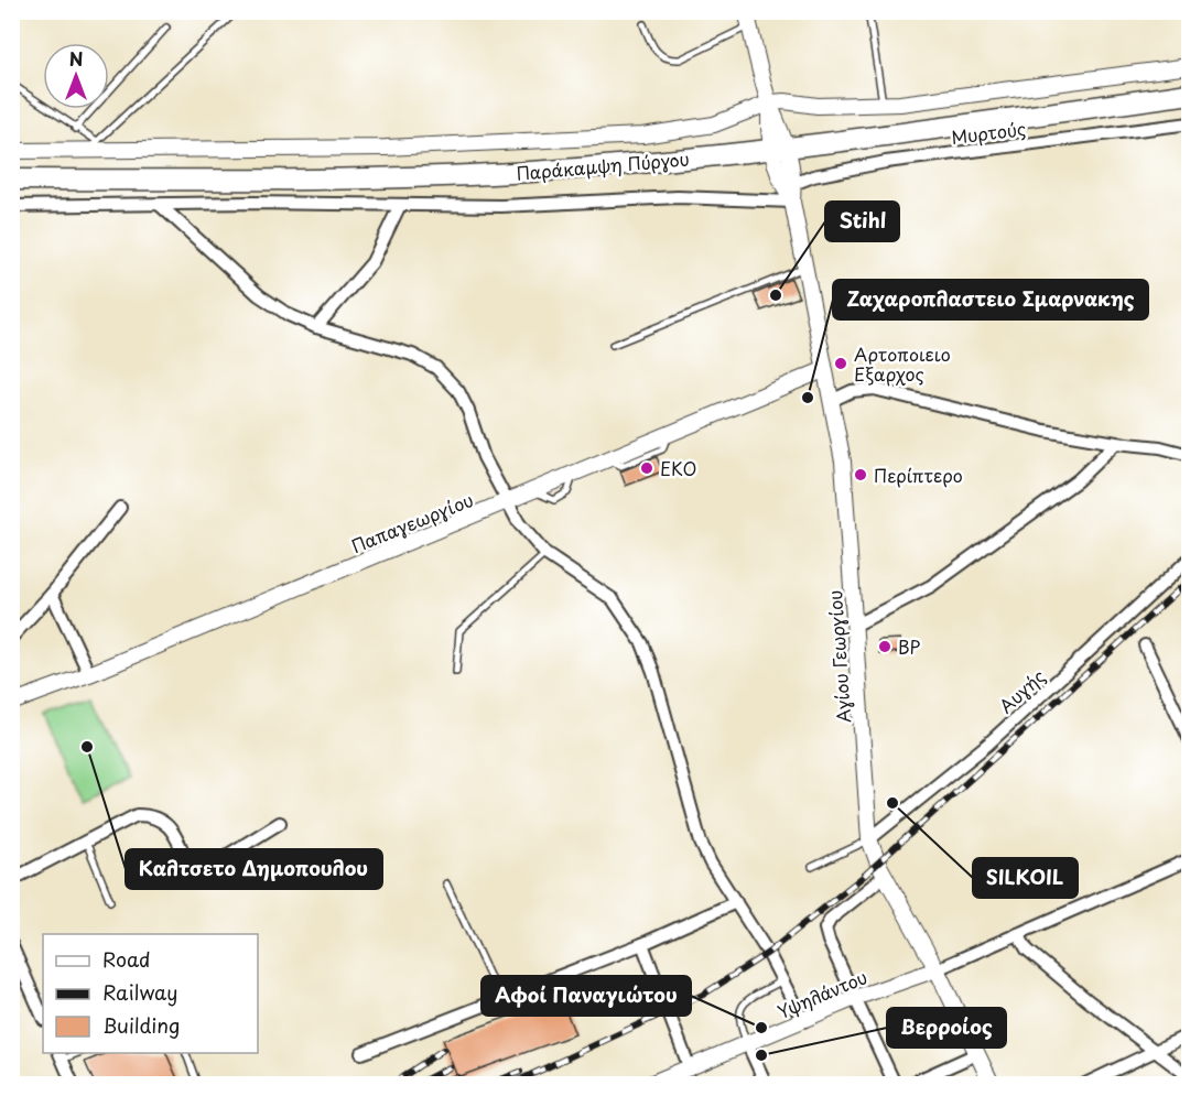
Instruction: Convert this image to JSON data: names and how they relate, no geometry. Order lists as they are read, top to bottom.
{
  "streets": {
    "highway": ["Παράκαμψη Πύργου"],
    "street": [
      "Μυρτούς",
      "Παπαγεωργίου",
      "Αγίου Γεωργίου",
      "Αυγής",
      "Υψηλάντου"
    ]
  },
  "crossings": [
    ["Μυρτούς", "Αγίου Γεωργίου"],
    ["Παράκαμψη Πύργου", "Αγίου Γεωργίου"],
    ["Παπαγεωργίου", "Αγίου Γεωργίου"],
    ["Αγίου Γεωργίου", "Αυγής"],
    ["Αγίου Γεωργίου", "Υψηλάντου"]
  ],
  "places": [
    "Stihl",
    "Αρτοποιειο Εξαρχος",
    "Ζαχαροπλαστειο Σμαρνακης",
    "EKO",
    "Περίπτερο",
    "BP",
    "Καλτσετο Δημοπουλου",
    "SILKOIL",
    "Αφοί Παναγιώτου",
    "Βερροίος"
  ],
  "legend": ["Road", "Railway", "Building"],
  "north": "top"
}
